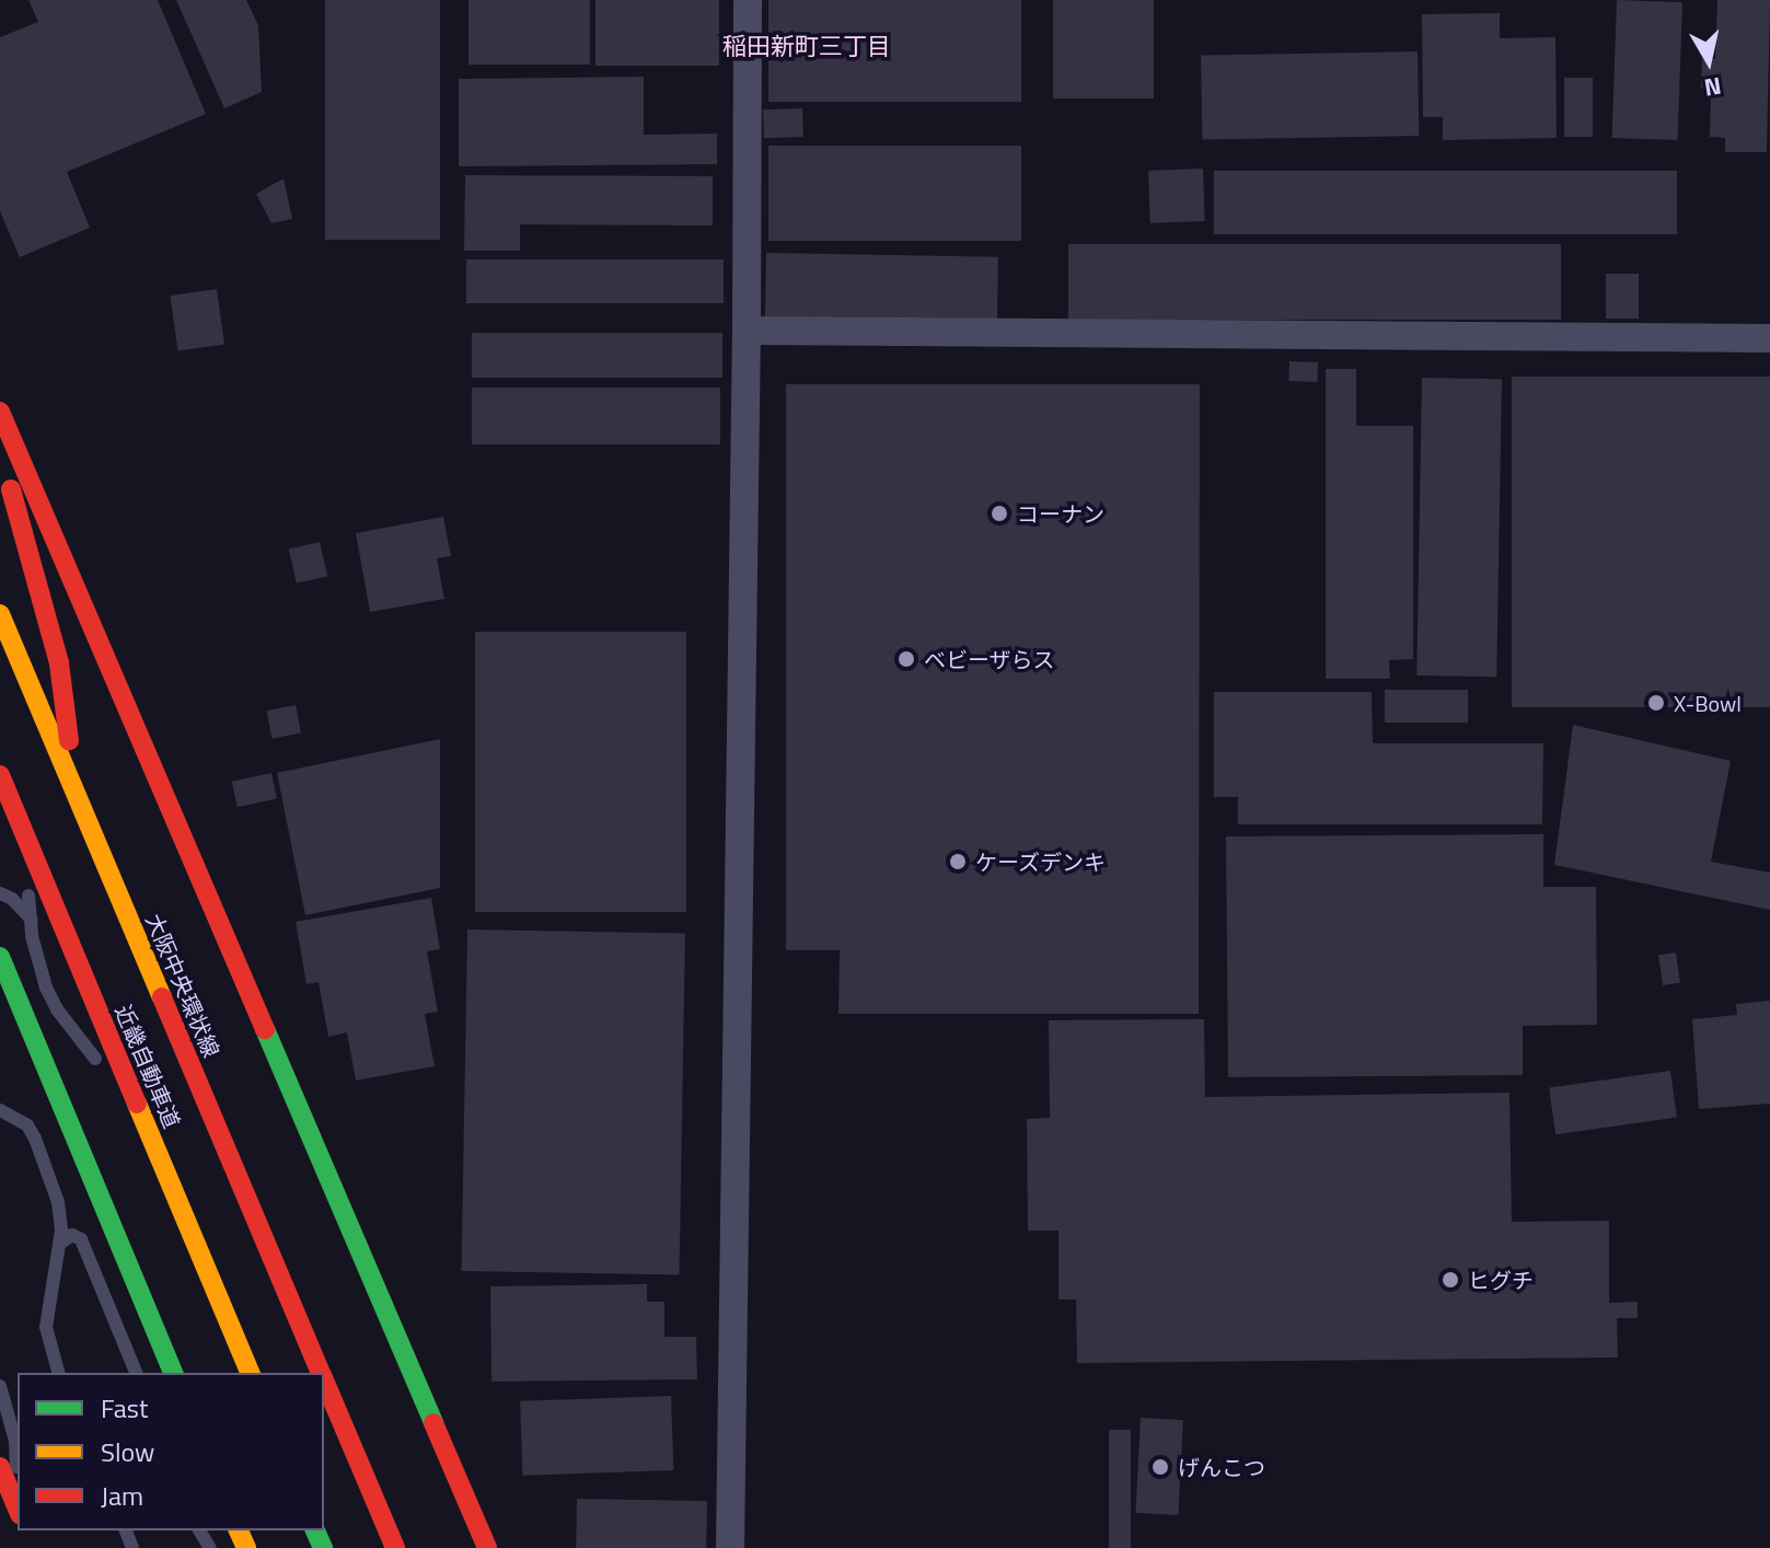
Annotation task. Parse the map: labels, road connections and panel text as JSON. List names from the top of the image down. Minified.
{"streets":{"main road":["大阪中央環状線","近畿自動車道"]},"districts":["稲田新町三丁目"],"places":["コーナン","ベビーザらス","X-Bowl","ケーズデンキ","ヒグチ","げんこつ"],"legend":["Fast","Slow","Jam"],"north":"bottom"}
